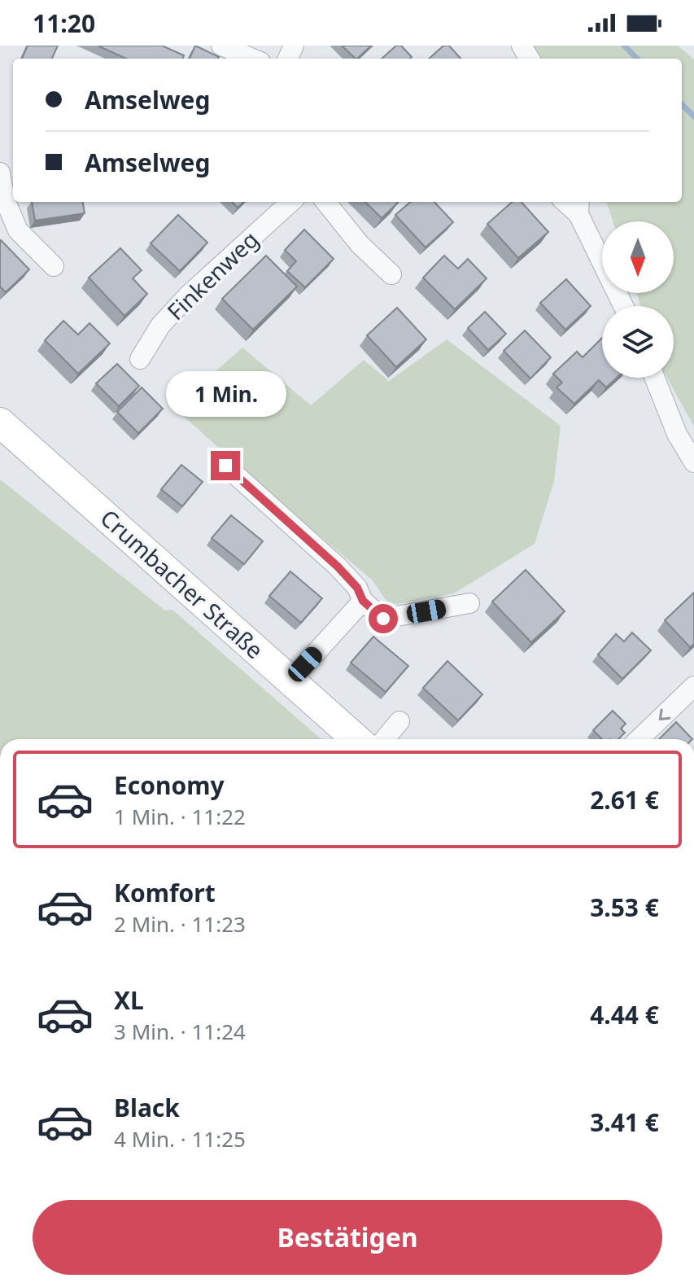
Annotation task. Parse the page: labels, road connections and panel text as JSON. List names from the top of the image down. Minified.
{"streets":{"main road":["Crumbacher Straße"],"street":["Finkenweg"]},"north":"bottom","page":{"status":"11:20","banner":["Amselweg","Amselweg"],"bubble":"1 Min.","list":[{"name":"Economy","note":"1 Min. · 11:22","value":"2.61 €"},{"name":"Komfort","note":"2 Min. · 11:23","value":"3.53 €"},{"name":"XL","note":"3 Min. · 11:24","value":"4.44 €"},{"name":"Black","note":"4 Min. · 11:25","value":"3.41 €"}],"buttons":"Bestätigen"}}
